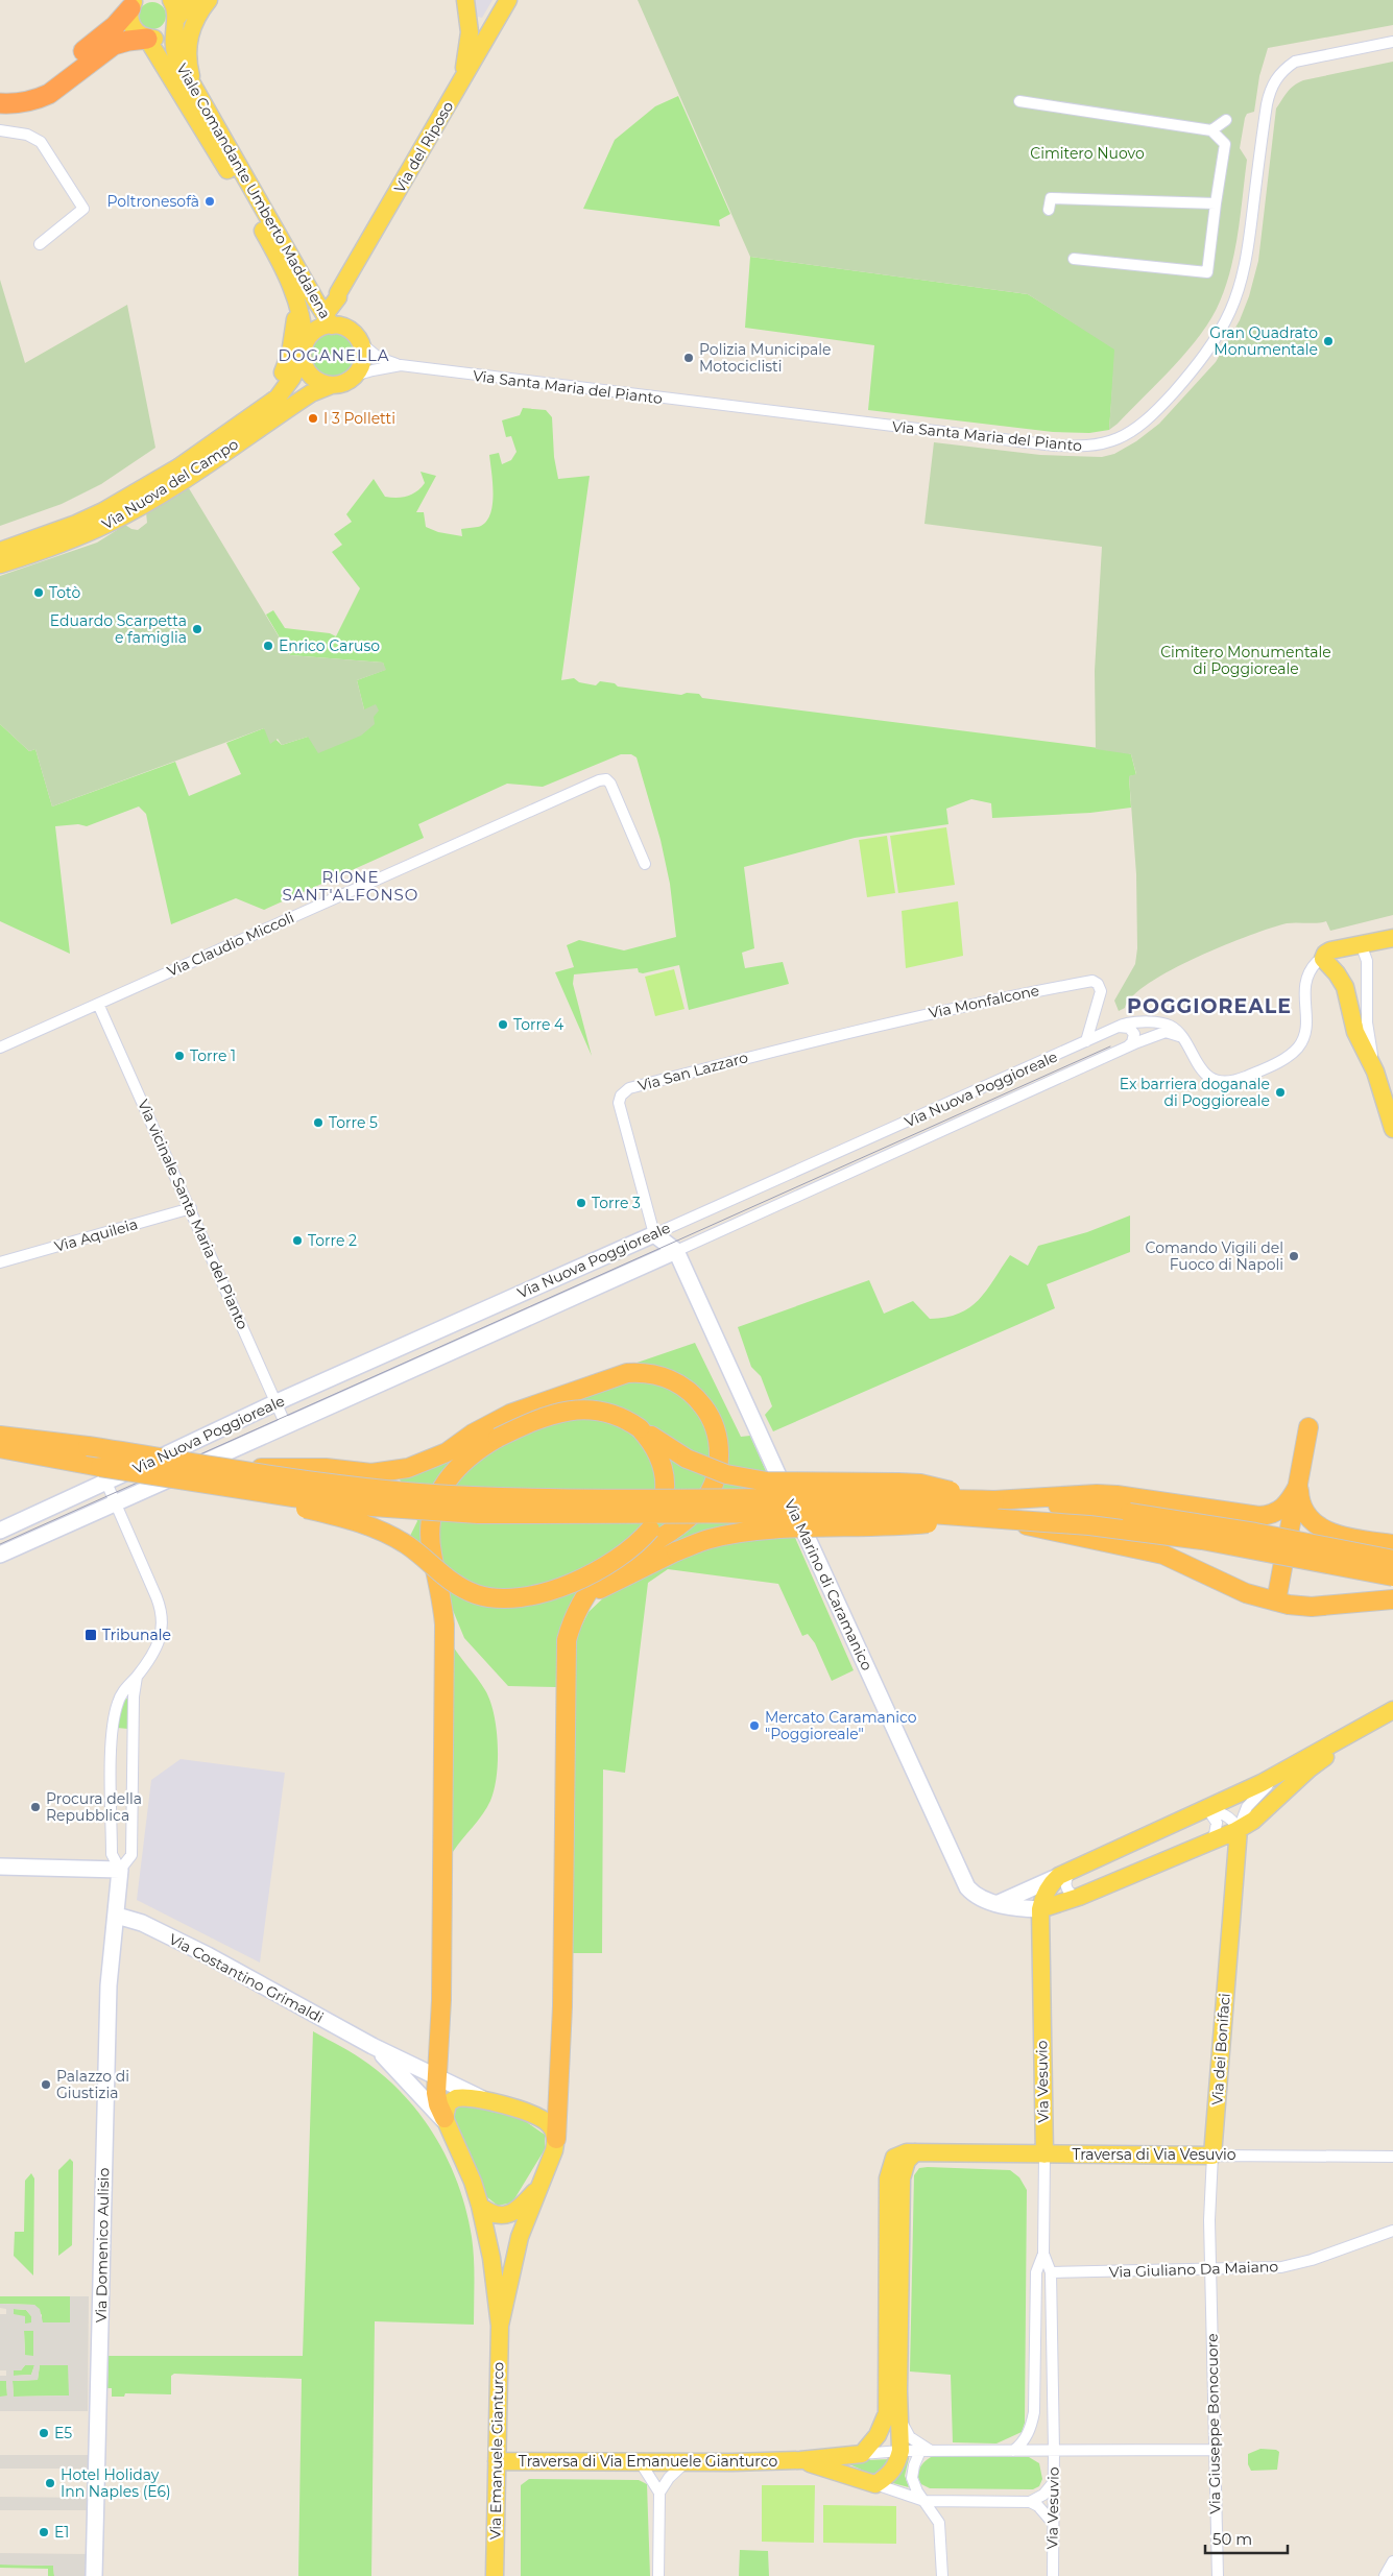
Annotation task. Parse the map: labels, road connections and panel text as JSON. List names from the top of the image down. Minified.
{"streets":{"main road":["Via del Riposo","Viale Comandante Umberto Maddalena","Via Nuova del Campo","Via Nuova Poggioreale","Via Marino di Caramanico","Via Costantino Grimaldi","Via dei Bonifaci","Via Vesuvio","Traversa di Via Vesuvio","Via Domenico Aulisio","Via Emanuele Gianturco","Traversa di Via Emanuele Gianturco"],"street":["Via Santa Maria del Pianto","Via Claudio Miccoli","Via Monfalcone","Via San Lazzaro","Via vicinale Santa Maria del Pianto","Via Aquileia","Via Giuliano Da Maiano","Via Giuseppe Bonocuore"]},"crossings":[["Via del Riposo","Viale Comandante Umberto Maddalena"],["Via del Riposo","Via Santa Maria del Pianto"],["Via del Riposo","Via Nuova del Campo"],["Viale Comandante Umberto Maddalena","Via Santa Maria del Pianto"],["Viale Comandante Umberto Maddalena","Via Nuova del Campo"],["Via Santa Maria del Pianto","Via Nuova del Campo"],["Via Claudio Miccoli","Via vicinale Santa Maria del Pianto"],["Via Monfalcone","Via San Lazzaro"],["Via Monfalcone","Via Nuova Poggioreale"],["Via San Lazzaro","Via Nuova Poggioreale"],["Via Nuova Poggioreale","Via vicinale Santa Maria del Pianto"],["Via Nuova Poggioreale","Via Marino di Caramanico"],["Via vicinale Santa Maria del Pianto","Via Aquileia"],["Via Marino di Caramanico","Via Vesuvio"],["Via Costantino Grimaldi","Via Domenico Aulisio"],["Via Costantino Grimaldi","Via Emanuele Gianturco"],["Via dei Bonifaci","Traversa di Via Vesuvio"],["Via dei Bonifaci","Via Giuliano Da Maiano"],["Via dei Bonifaci","Via Giuseppe Bonocuore"],["Via Vesuvio","Traversa di Via Vesuvio"],["Via Vesuvio","Via Giuliano Da Maiano"],["Via Vesuvio","Traversa di Via Emanuele Gianturco"],["Traversa di Via Vesuvio","Traversa di Via Emanuele Gianturco"],["Via Giuliano Da Maiano","Via Giuseppe Bonocuore"],["Via Giuseppe Bonocuore","Traversa di Via Emanuele Gianturco"],["Via Emanuele Gianturco","Traversa di Via Emanuele Gianturco"]],"districts":["DOGANELLA","RIONE SANT'ALFONSO","POGGIOREALE"],"parks":["Cimitero Nuovo","Cimitero Monumentale di Poggioreale"],"places":{"other":["Poltronesofà","Gran Quadrato Monumentale","Polizia Municipale Motociclisti","I 3 Polletti","Totò","Eduardo Scarpetta e famiglia","Enrico Caruso","Torre 4","Torre 1","Ex barriera doganale di Poggioreale","Torre 5","Torre 3","Torre 2","Comando Vigili del Fuoco di Napoli","Mercato Caramanico \"Poggioreale\"","Procura della Repubblica","Palazzo di Giustizia","E5","Hotel Holiday Inn Naples (E6)","E1"],"transit":["Tribunale"]},"scale_bar":"50 m"}
